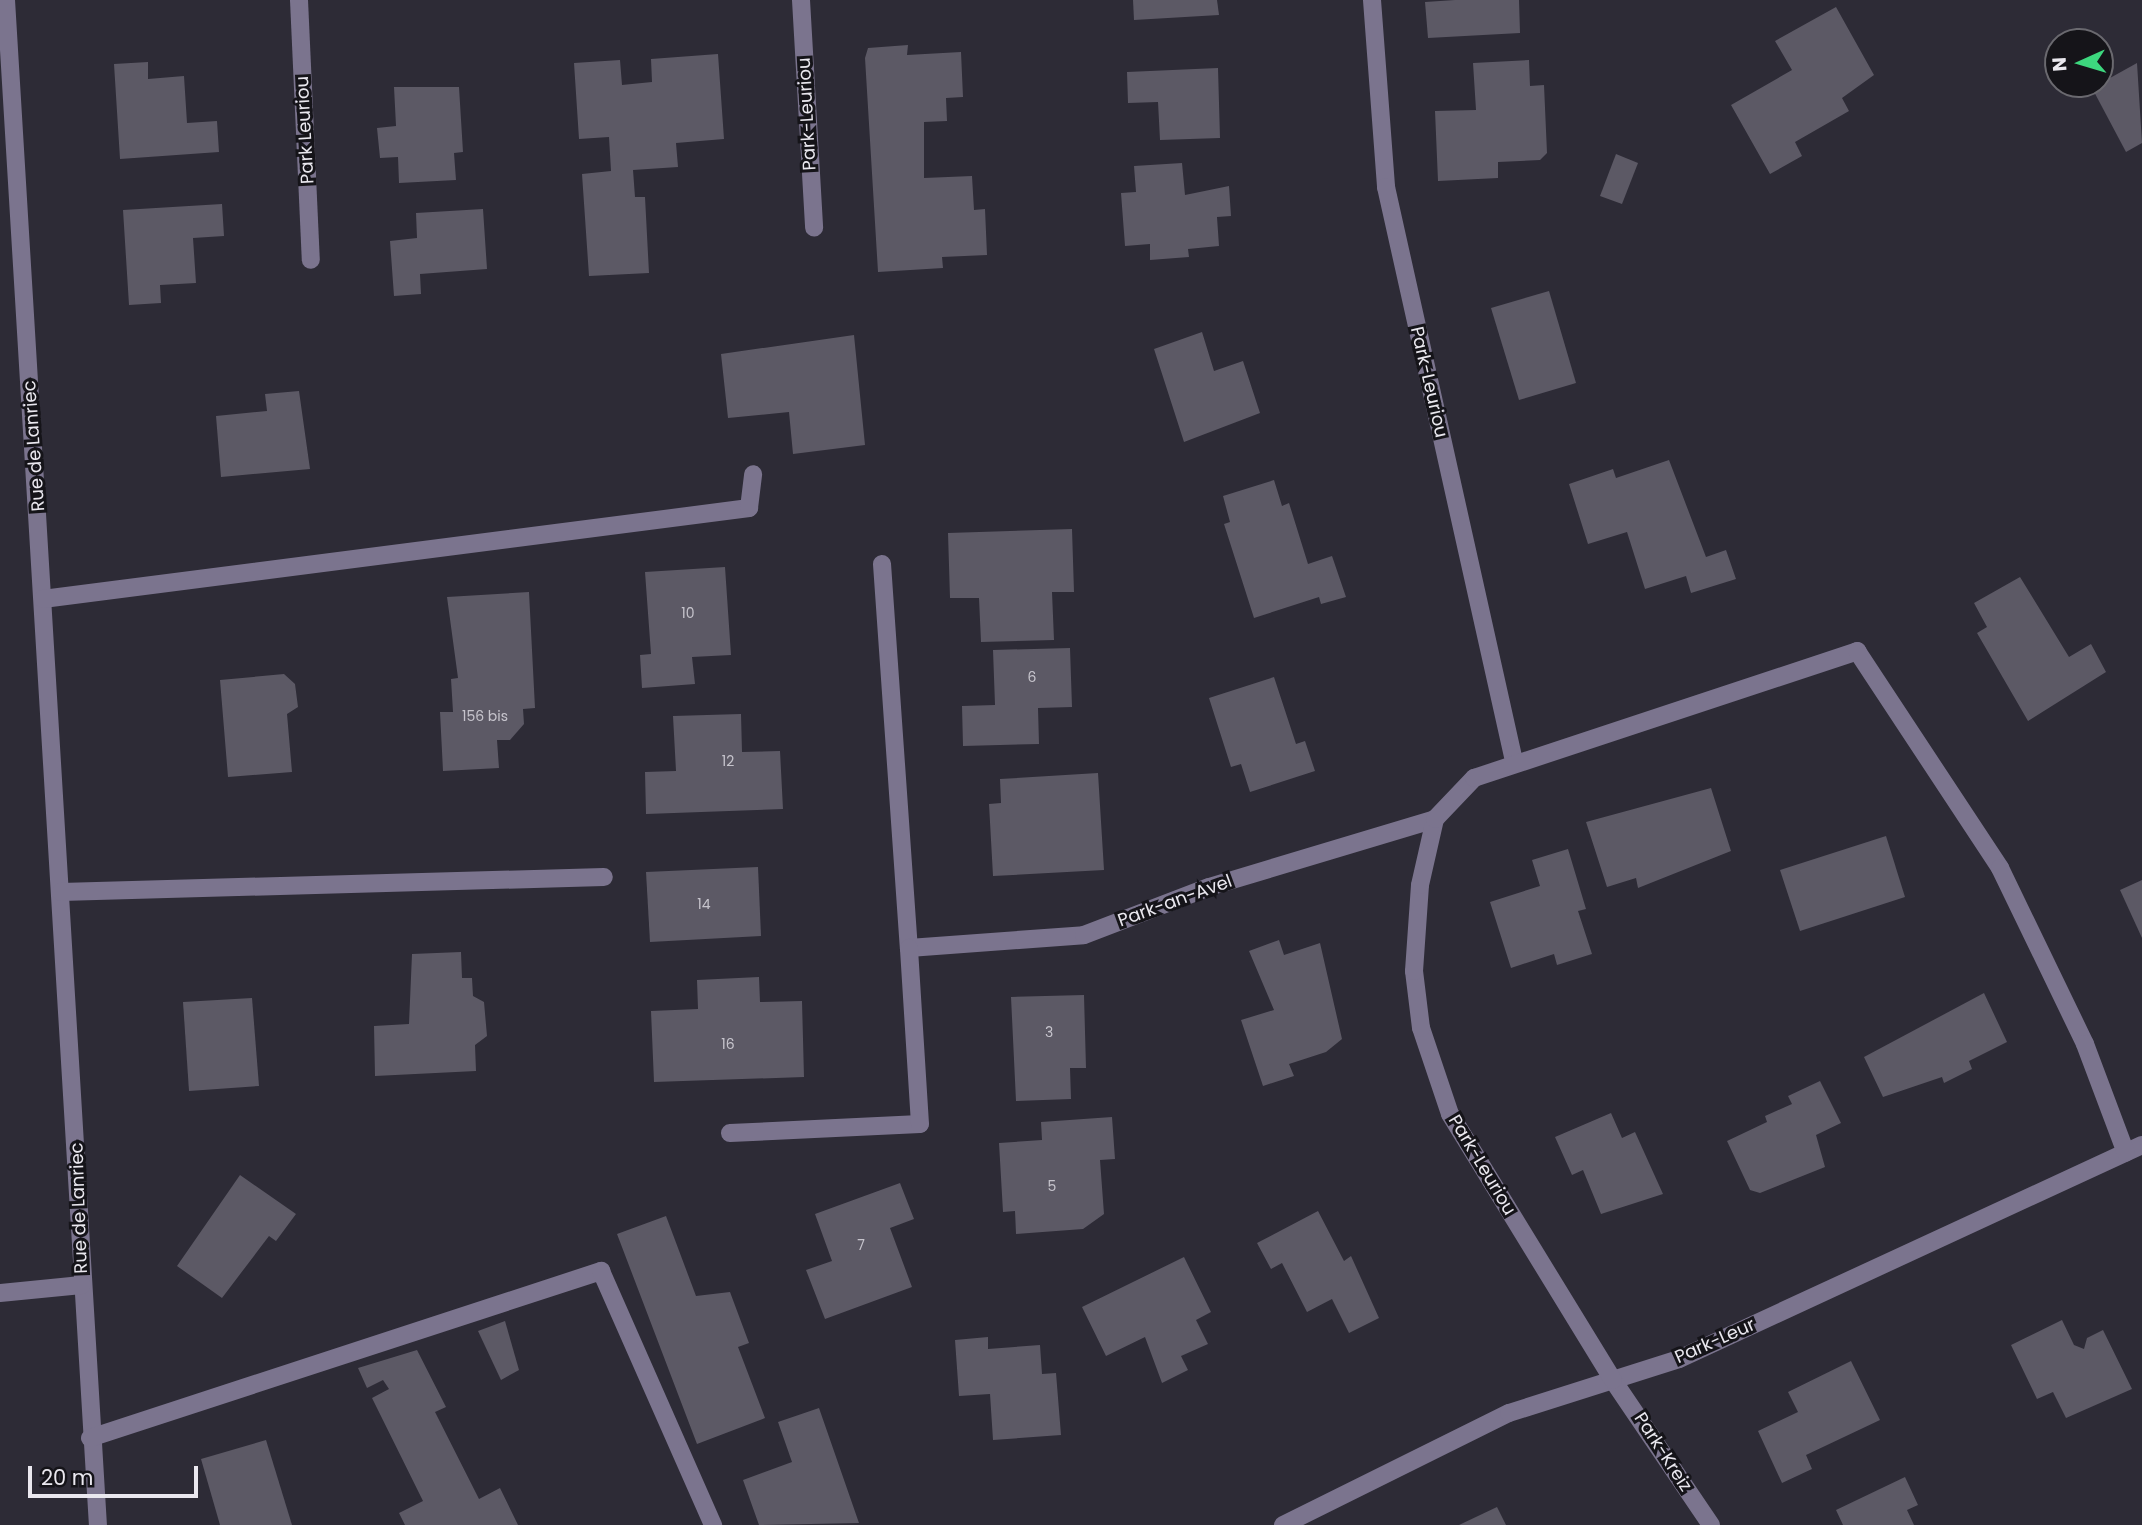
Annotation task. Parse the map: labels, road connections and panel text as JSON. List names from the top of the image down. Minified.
{"streets":{"street":["Park-Leuriou","Park Leuriou","Rue de Lanriec","Park-an-Avel","Park-Leur","Park-Kreiz"]},"crossings":[["Park-Leuriou","Park-an-Avel"],["Park-Leuriou","Park-Leur"],["Park-Leuriou","Park-Kreiz"],["Park-Leur","Park-Kreiz"]],"house_numbers":["10","6","156 bis","12","14","3","16","5","7"],"scale_bar":"20 m","north":"left"}
